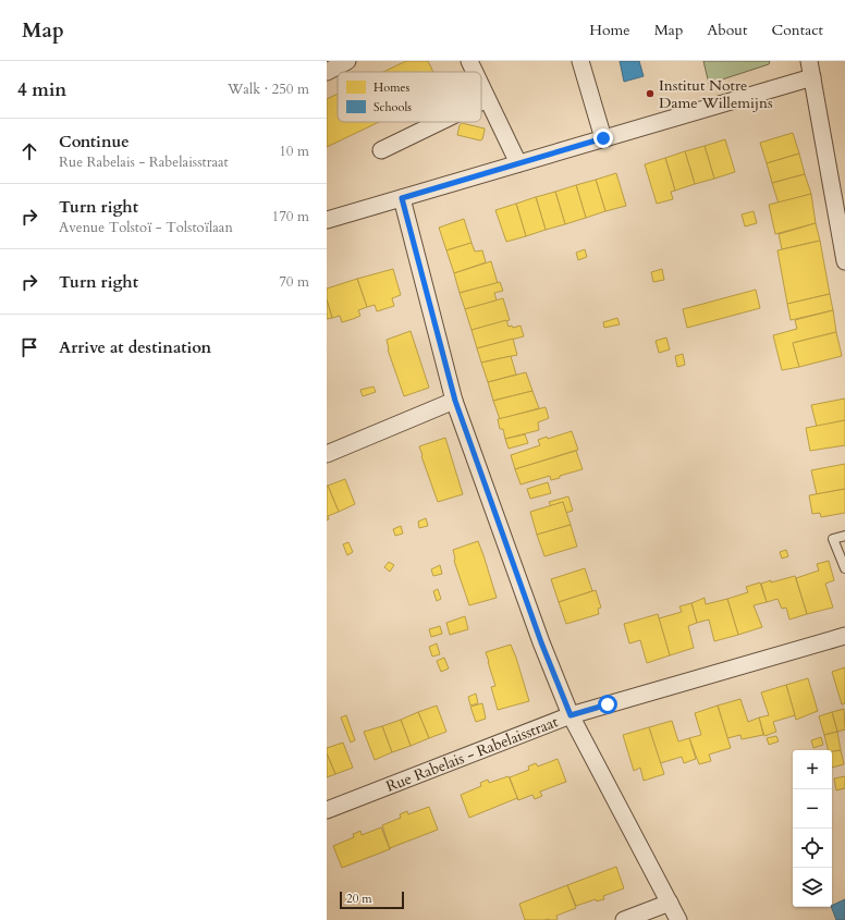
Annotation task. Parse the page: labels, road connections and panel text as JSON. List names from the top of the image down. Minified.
{"streets":{"street":["Rue Rabelais - Rabelaisstraat"]},"places":["Institut Notre Dame Willemijns"],"legend":["Homes","Schools"],"scale_bar":"20 m","page":{"header":"Map","nav":["Home","Map","About","Contact"],"heading":["4 min","Walk · 250 m"],"list":[["Continue","Rue Rabelais - Rabelaisstraat","10 m"],["Turn right","Avenue Tolstoï - Tolstoïlaan","170 m"],["Turn right","70 m"],"Arrive at destination"],"map_buttons":["+","−"],"scale":"20 m"}}
